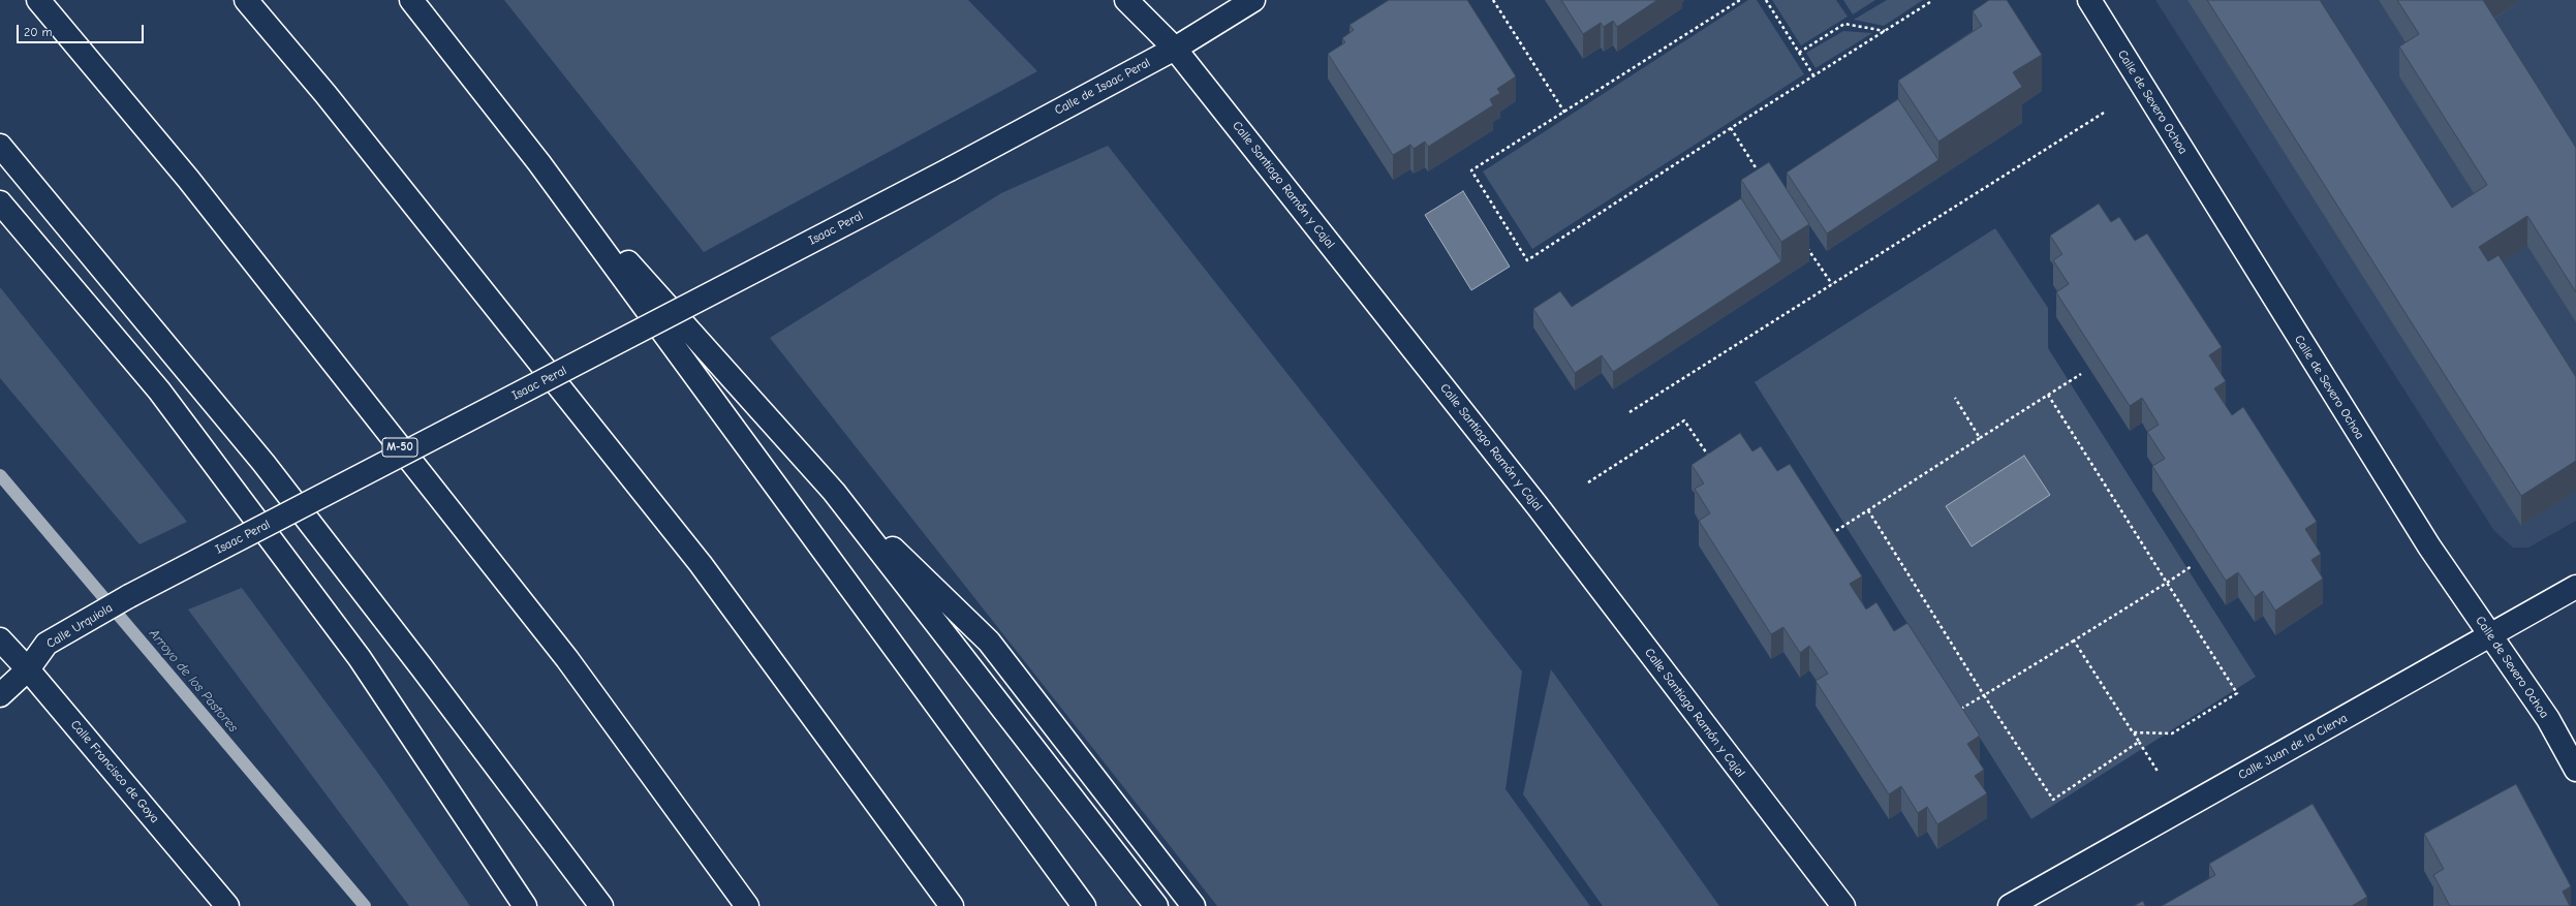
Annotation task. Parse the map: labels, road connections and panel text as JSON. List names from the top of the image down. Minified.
{"streets":{"main road":["Calle de Isaac Peral","Calle de Severo Ochoa","Calle Santiago Ramón y Cajal","Isaac Peral","M-50","Calle Urquiola","Calle Juan de la Cierva","Calle Francisco de Goya"]},"crossings":[["Calle de Isaac Peral","Calle Santiago Ramón y Cajal"],["Calle de Isaac Peral","Isaac Peral"],["Calle de Severo Ochoa","Calle Juan de la Cierva"],["Isaac Peral","Calle Urquiola"],["Calle Urquiola","Calle Francisco de Goya"]],"water":["Arroyo de los Pastores"],"scale_bar":"20 m"}
